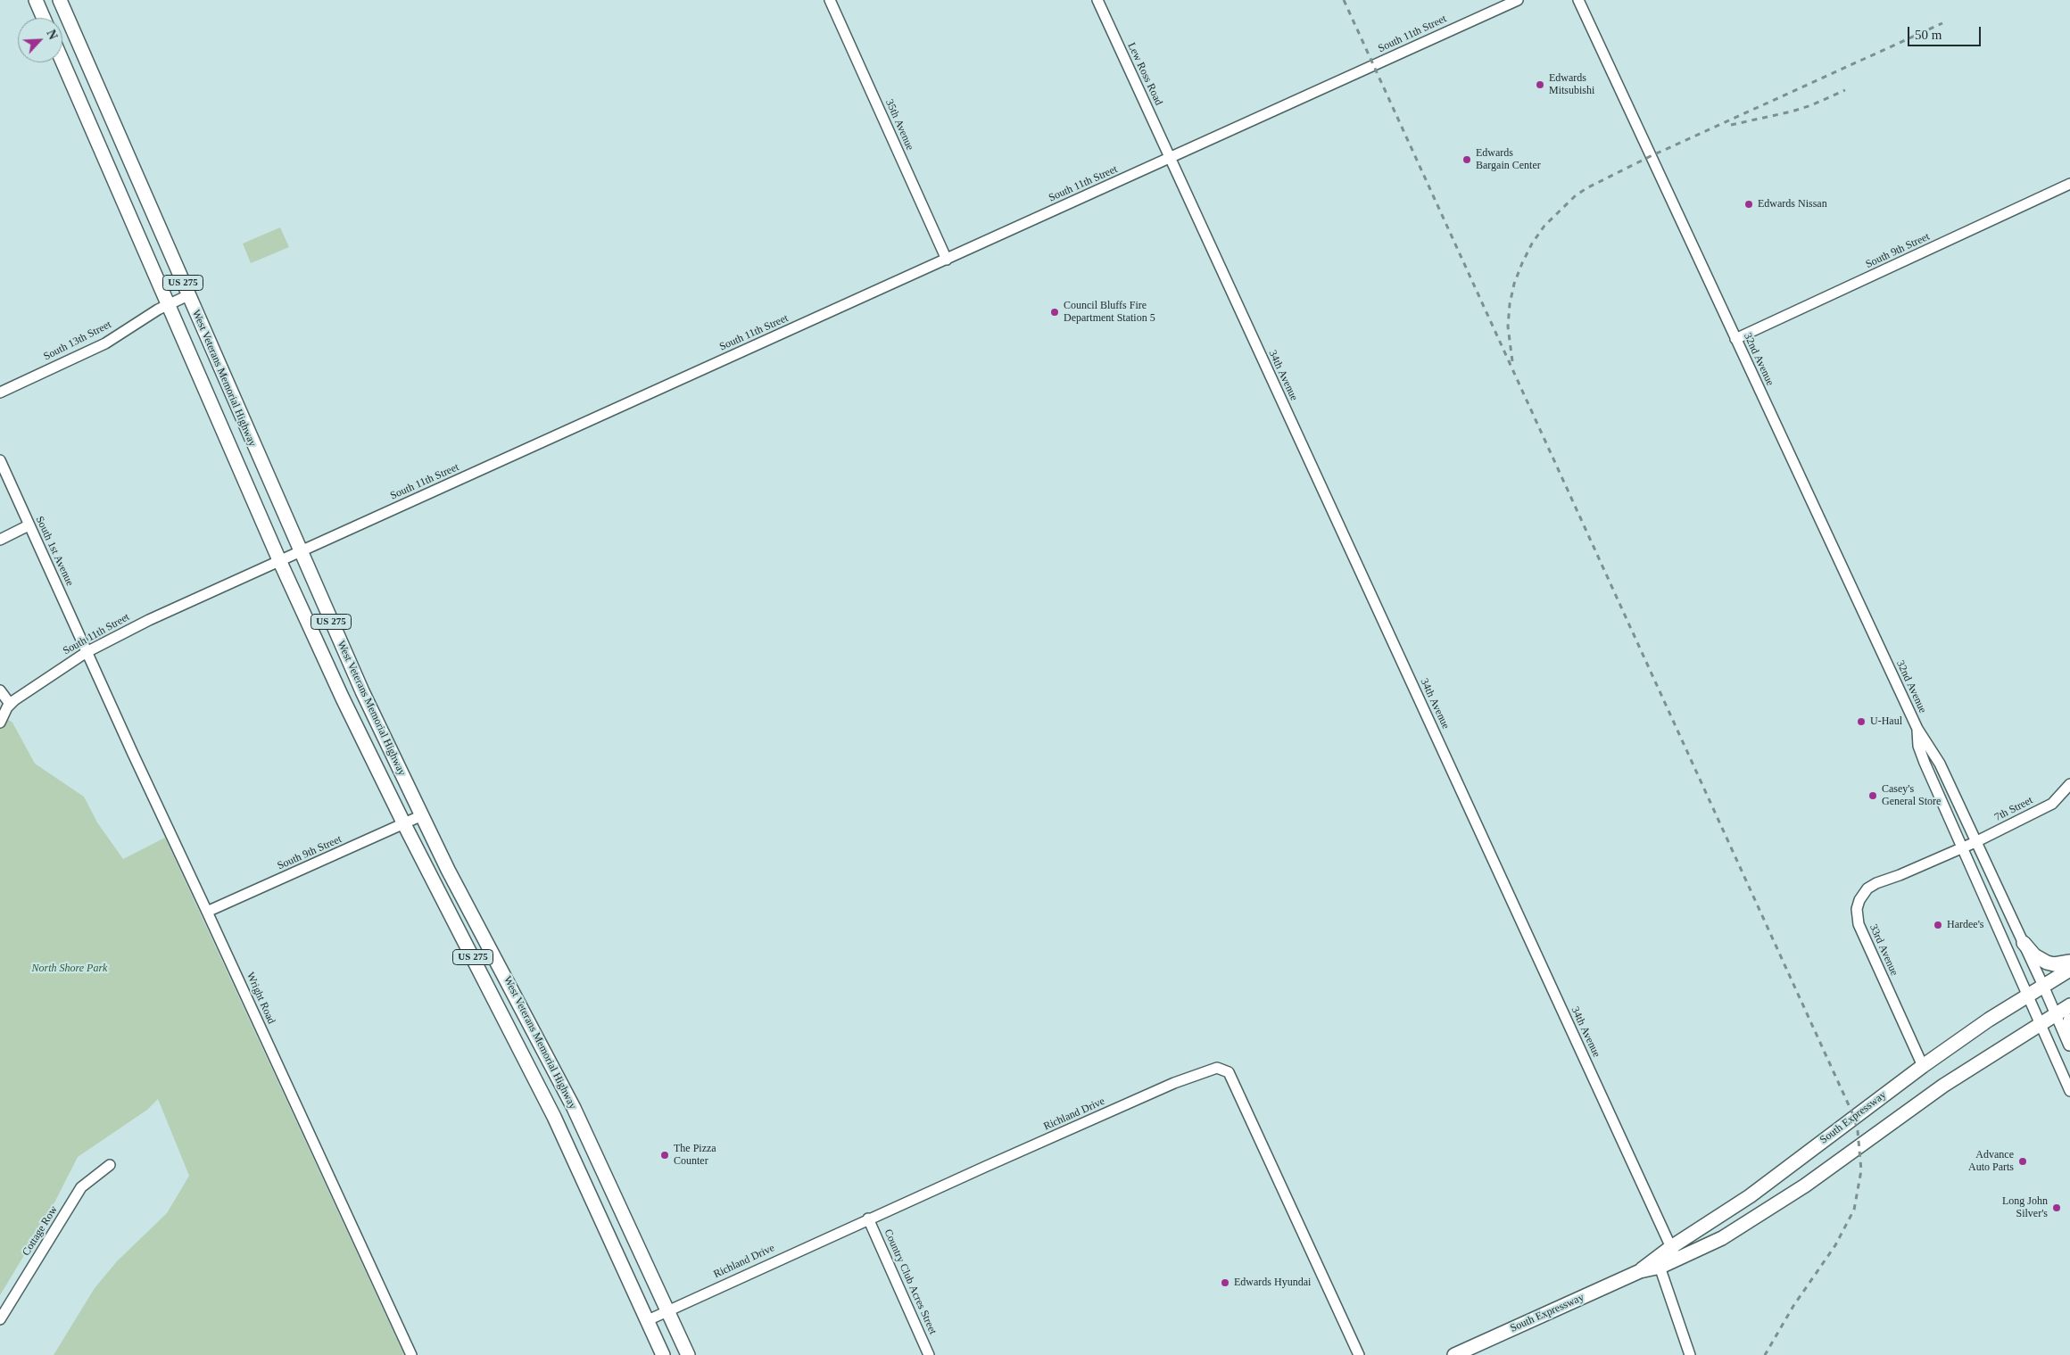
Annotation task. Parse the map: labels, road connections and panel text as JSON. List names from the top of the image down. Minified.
{"streets":{"main road":["US 275","West Veterans Memorial Highway","South Expressway"],"street":["South 11th Street","Lew Ross Road","35th Avenue","South 9th Street","South 13th Street","32nd Avenue","34th Avenue","South 1st Avenue","7th Street","33rd Avenue","Wright Road","Richland Drive","Cottage Row","Country Club Acres Street"]},"crossings":[["South 11th Street","Lew Ross Road"],["South 11th Street","35th Avenue"],["South 11th Street","34th Avenue"],["South 11th Street","West Veterans Memorial Highway"],["South 11th Street","South 1st Avenue"],["South 11th Street","Wright Road"],["Lew Ross Road","34th Avenue"],["South 9th Street","32nd Avenue"],["South 9th Street","West Veterans Memorial Highway"],["South 9th Street","Wright Road"],["South 13th Street","West Veterans Memorial Highway"],["32nd Avenue","7th Street"],["32nd Avenue","33rd Avenue"],["32nd Avenue","South Expressway"],["34th Avenue","South Expressway"],["West Veterans Memorial Highway","Richland Drive"],["South 1st Avenue","Wright Road"],["7th Street","33rd Avenue"],["33rd Avenue","South Expressway"],["Richland Drive","Country Club Acres Street"]],"parks":["North Shore Park"],"places":["Edwards Mitsubishi","Edwards Bargain Center","Edwards Nissan","Council Bluffs Fire Department Station 5","U-Haul","Casey's General Store","Hardee's","The Pizza Counter","Advance Auto Parts","Long John Silver's","Edwards Hyundai"],"scale_bar":"50 m","north":"top right"}
